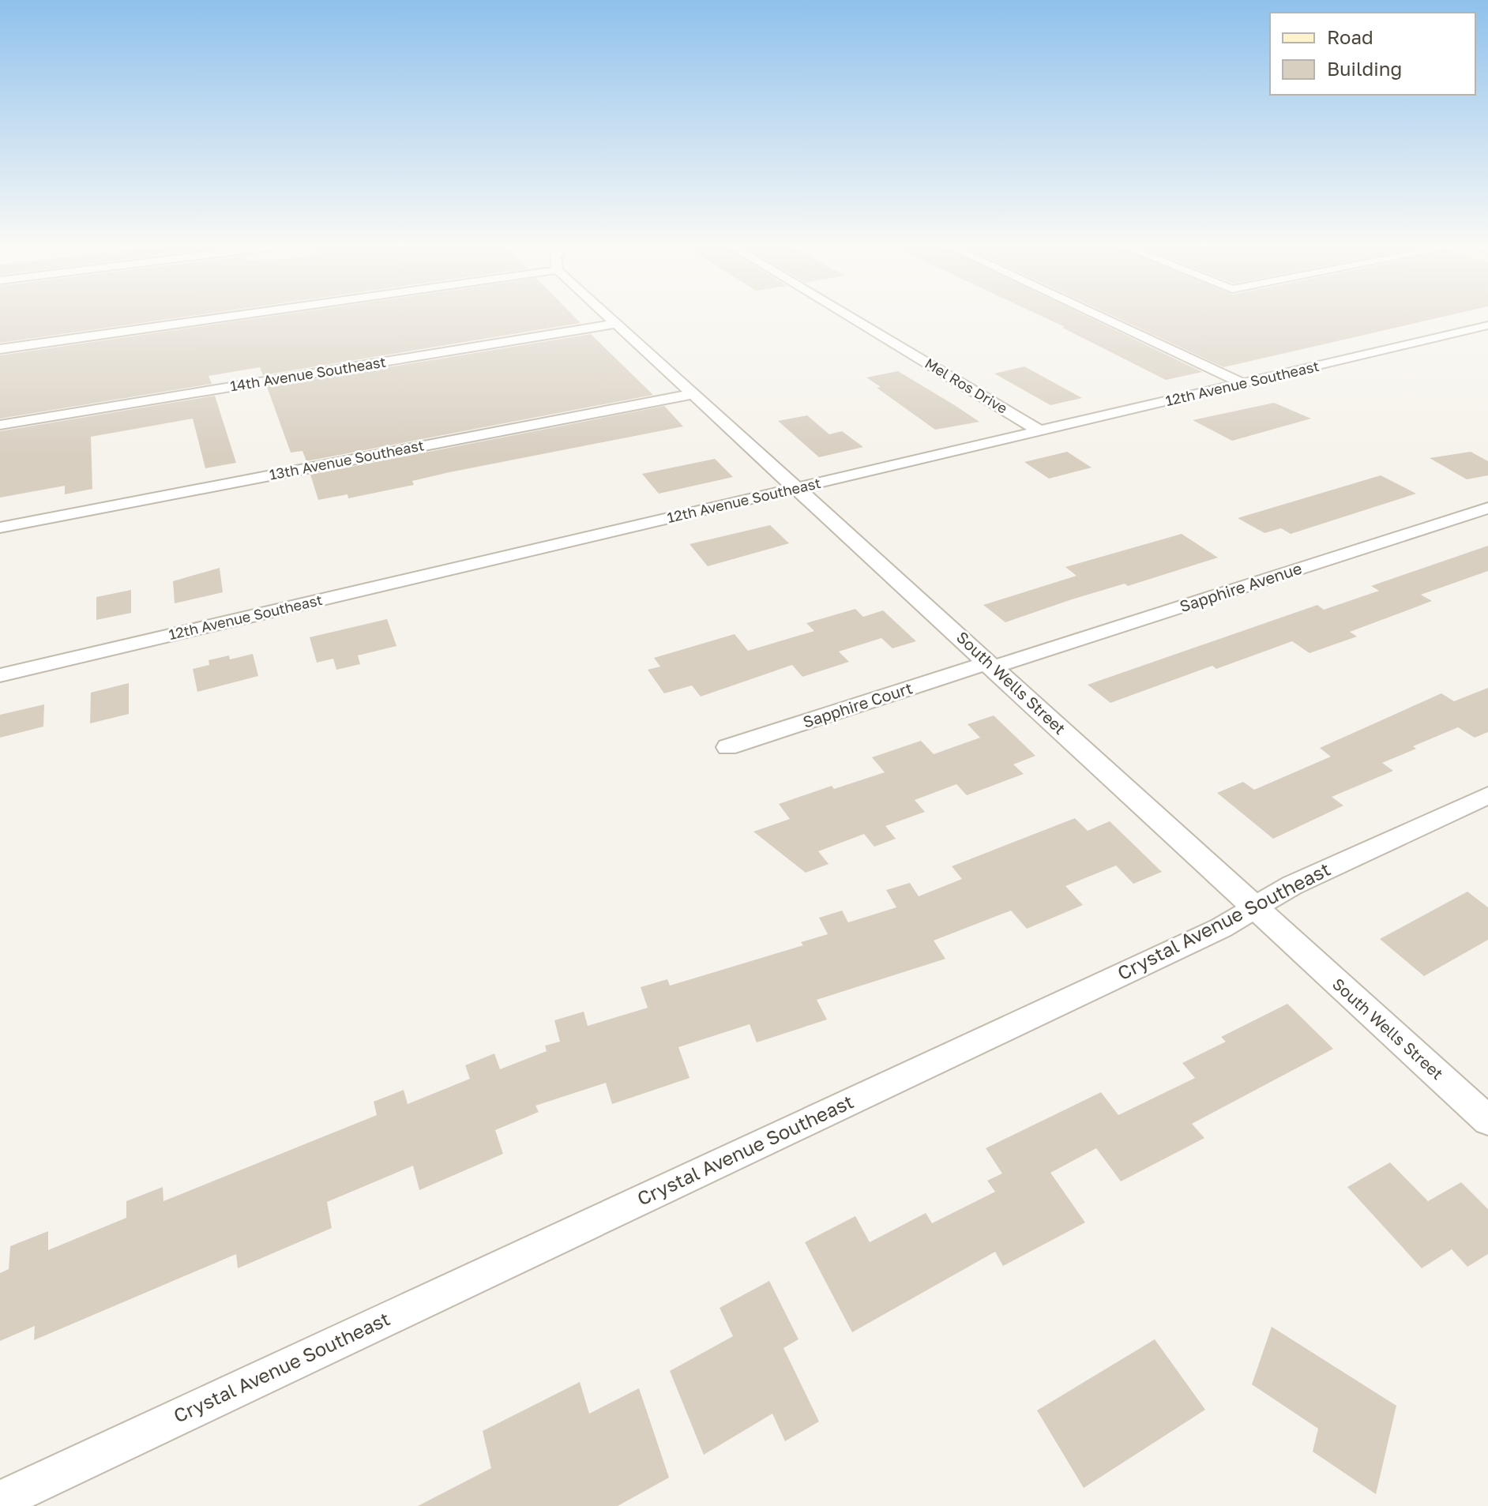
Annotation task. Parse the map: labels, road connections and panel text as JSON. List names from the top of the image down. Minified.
{"streets":{"street":["14th Avenue Southeast","12th Avenue Southeast","Mel Ros Drive","13th Avenue Southeast","Sapphire Avenue","South Wells Street","Sapphire Court","Crystal Avenue Southeast"]},"crossings":[["14th Avenue Southeast","South Wells Street"],["12th Avenue Southeast","Mel Ros Drive"],["12th Avenue Southeast","South Wells Street"],["13th Avenue Southeast","South Wells Street"],["Sapphire Avenue","South Wells Street"],["Sapphire Avenue","Sapphire Court"],["South Wells Street","Sapphire Court"],["South Wells Street","Crystal Avenue Southeast"]],"legend":["Road","Building"]}
